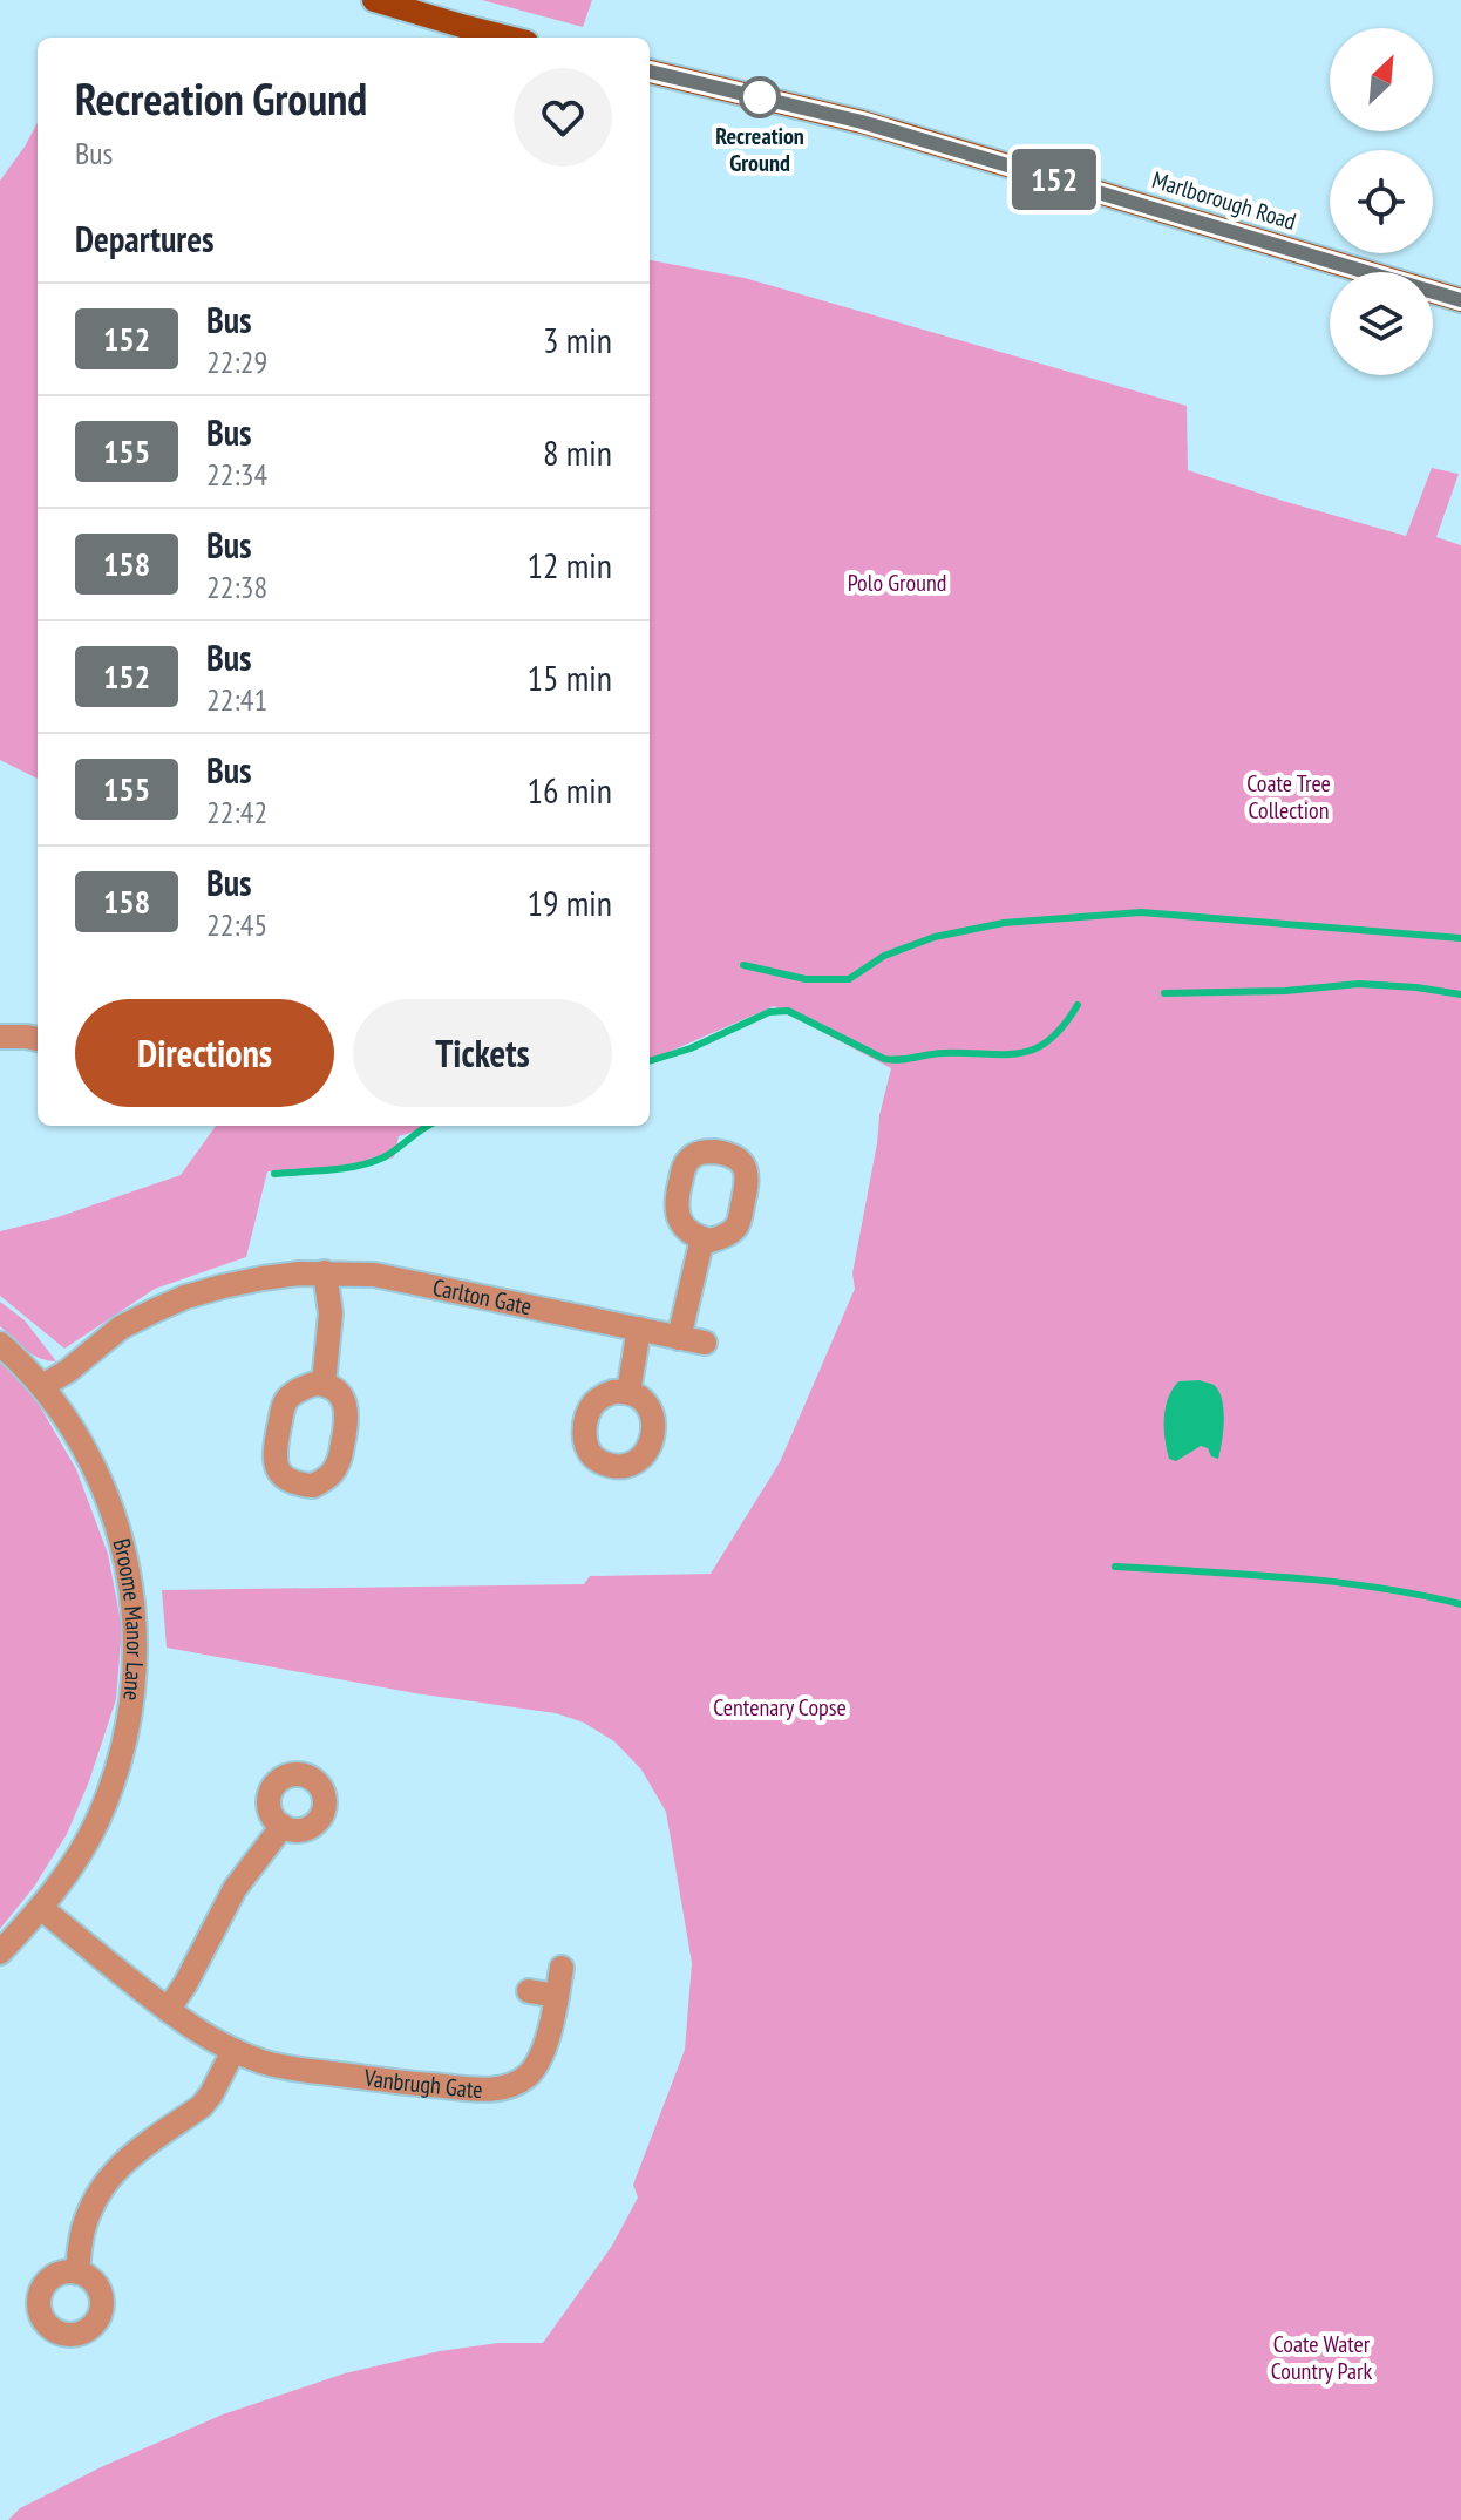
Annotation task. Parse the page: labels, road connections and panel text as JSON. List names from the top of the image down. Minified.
{"streets":{"main road":["Marlborough Road"],"street":["Carlton Gate","Broome Manor Lane","Vanbrugh Gate"]},"crossings":[["Carlton Gate","Broome Manor Lane"],["Broome Manor Lane","Vanbrugh Gate"]],"parks":["Polo Ground","Coate Tree Collection","Centenary Copse","Coate Water Country Park"],"places":["Recreation Ground"],"lines":["bus line 152"],"north":"top right","page":{"on_map":"152","heading":[["Recreation Ground","Bus"],"Departures"],"list":[{"mark":"152","name":"Bus","note":"22:29","value":"3 min"},{"mark":"155","name":"Bus","note":"22:34","value":"8 min"},{"mark":"158","name":"Bus","note":"22:38","value":"12 min"},{"mark":"152","name":"Bus","note":"22:41","value":"15 min"},{"mark":"155","name":"Bus","note":"22:42","value":"16 min"},{"mark":"158","name":"Bus","note":"22:45","value":"19 min"}],"buttons":["Directions","Tickets"]}}
